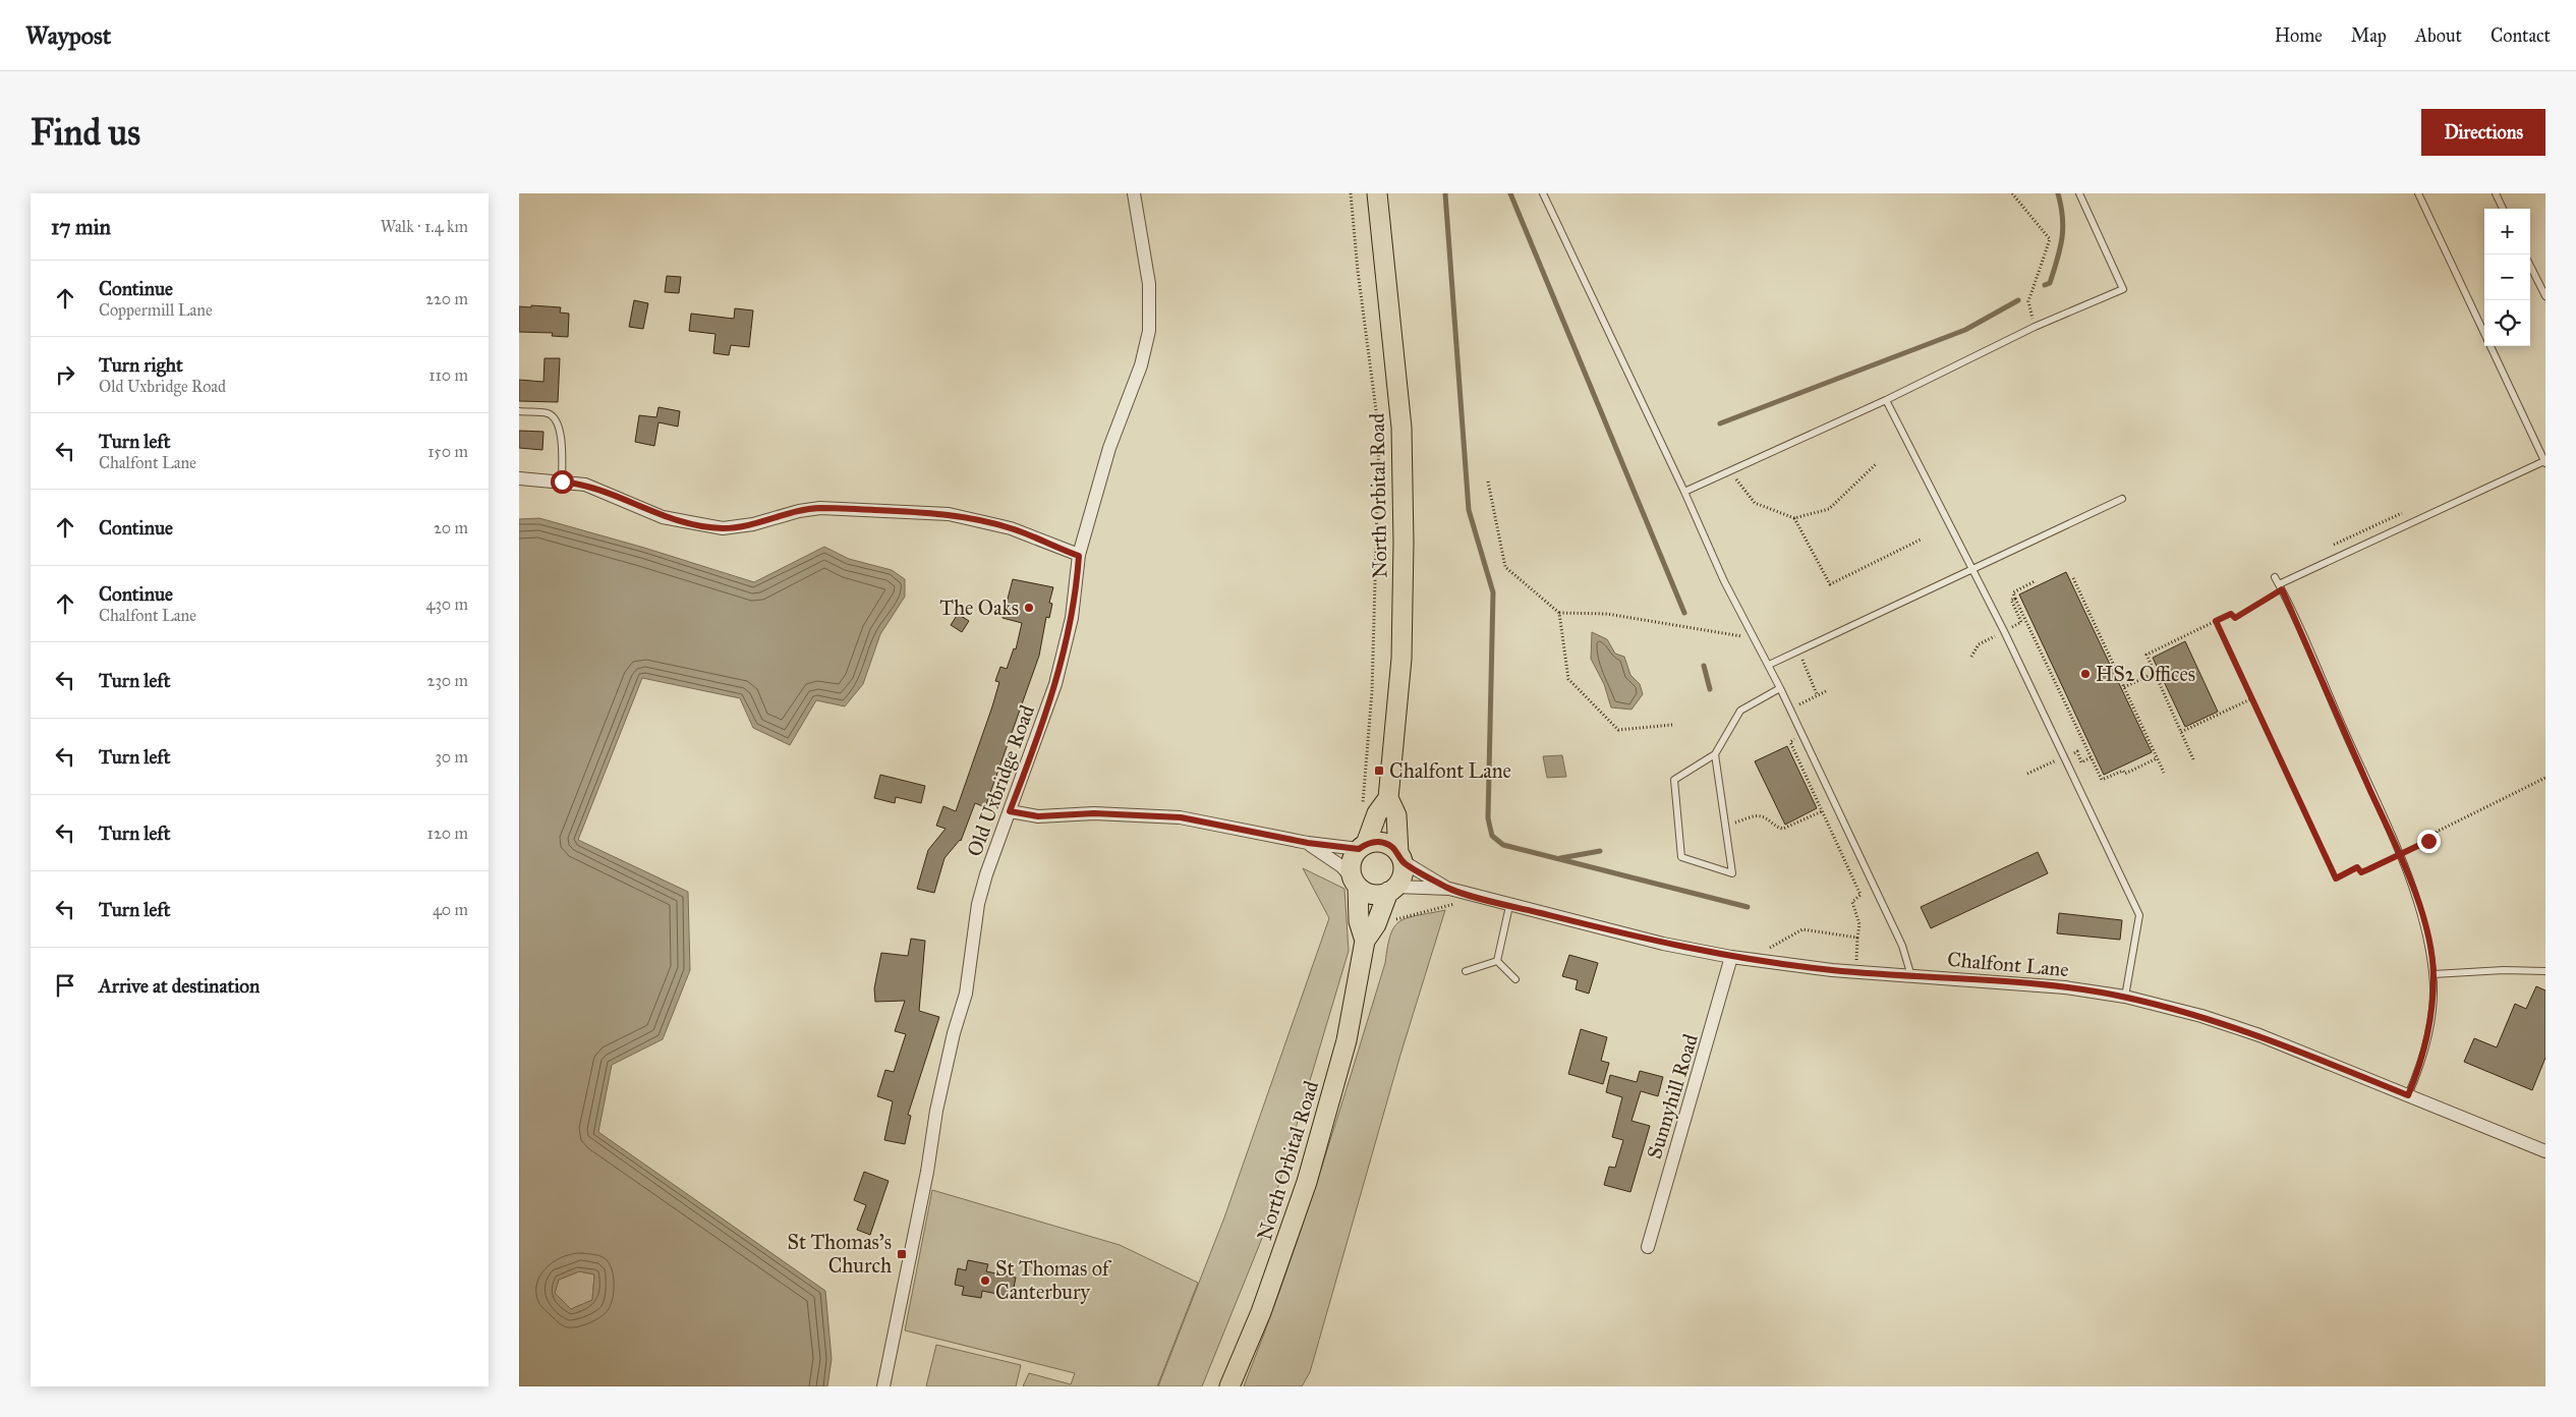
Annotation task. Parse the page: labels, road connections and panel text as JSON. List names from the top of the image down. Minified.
{"streets":{"main road":["North Orbital Road"],"street":["Old Uxbridge Road","Chalfont Lane","Sunnyhill Road"]},"crossings":[["North Orbital Road","Chalfont Lane"],["Chalfont Lane","Sunnyhill Road"]],"places":{"other":["The Oaks","HS2 Offices","St Thomas of Canterbury"],"transit":["Chalfont Lane","St Thomas's Church"]},"page":{"header":"Waypost","nav":["Home","Map","About","Contact"],"buttons":"Directions","title":"Find us","heading":["17 min","Walk · 1.4 km"],"map_buttons":["+","−"],"list":[["Continue","Coppermill Lane","220 m"],["Turn right","Old Uxbridge Road","110 m"],["Turn left","Chalfont Lane","150 m"],["Continue","20 m"],["Continue","Chalfont Lane","430 m"],["Turn left","230 m"],["Turn left","30 m"],["Turn left","120 m"],["Turn left","40 m"],"Arrive at destination"]}}
